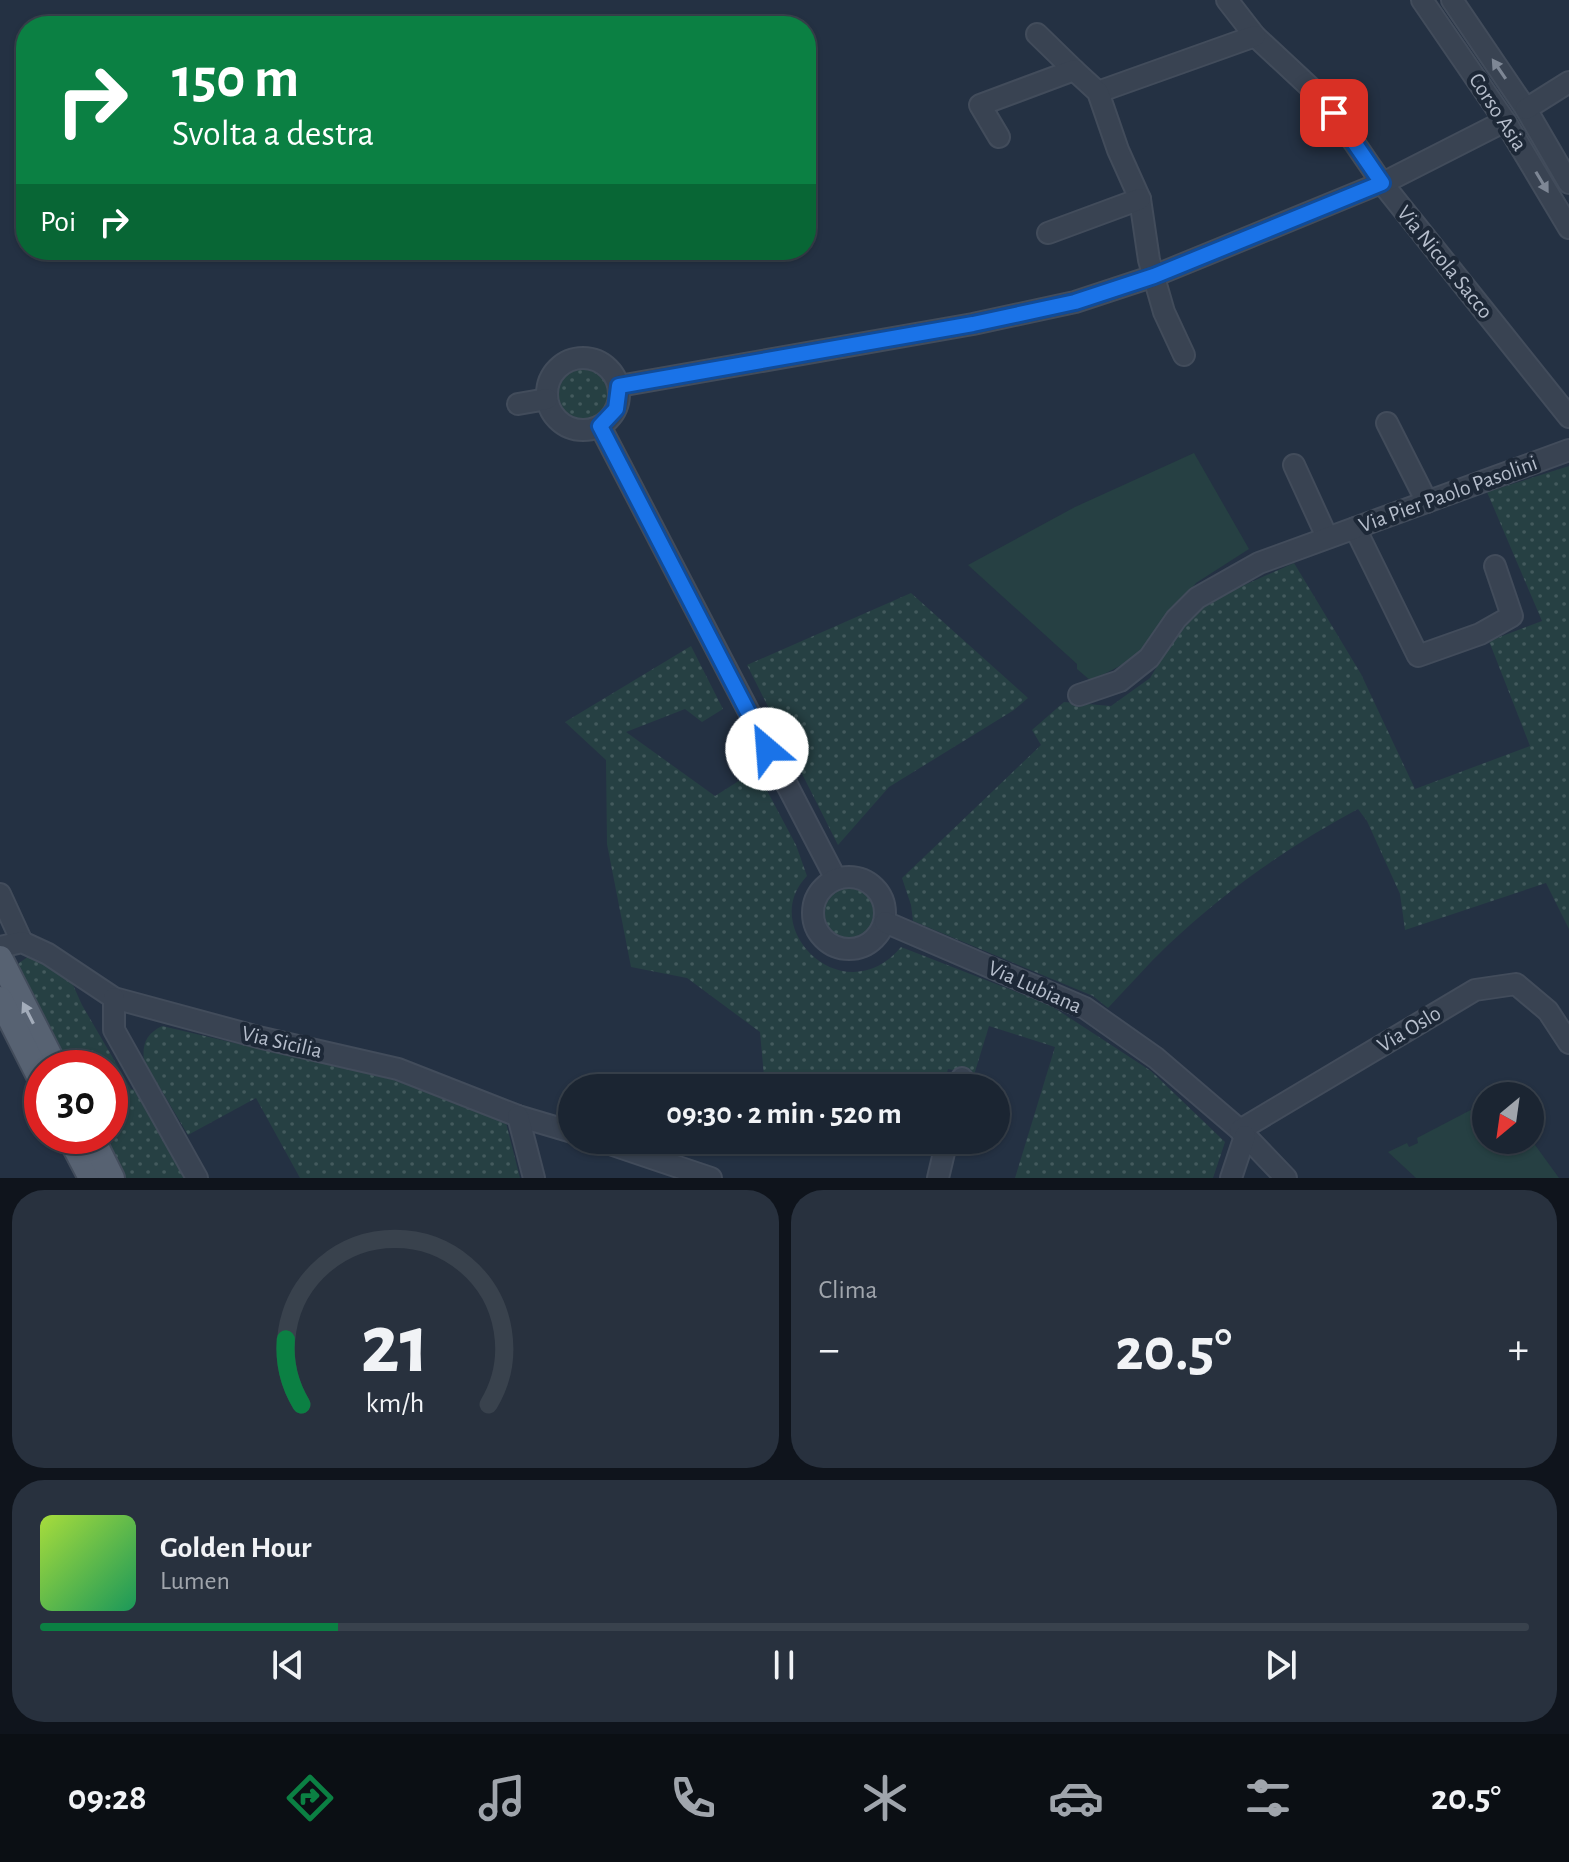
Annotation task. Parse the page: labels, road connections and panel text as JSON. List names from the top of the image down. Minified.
{"streets":{"street":["Corso Asia","Via Nicola Sacco","Via Pier Paolo Pasolini","Via Lubiana","Via Oslo","Via Sicilia"]},"crossings":[["Via Lubiana","Via Oslo"]],"north":"bottom left","page":{"turn":["150 m","Svolta a destra"],"then":"Poi","limit":"30","trip":"09:30 · 2 min · 520 m","tile":"Clima","heat":["−","20.5°","+"],"song":["Golden Hour","Lumen"],"tabs":["09:28","20.5°"],"gauge":["21","km/h"]}}
